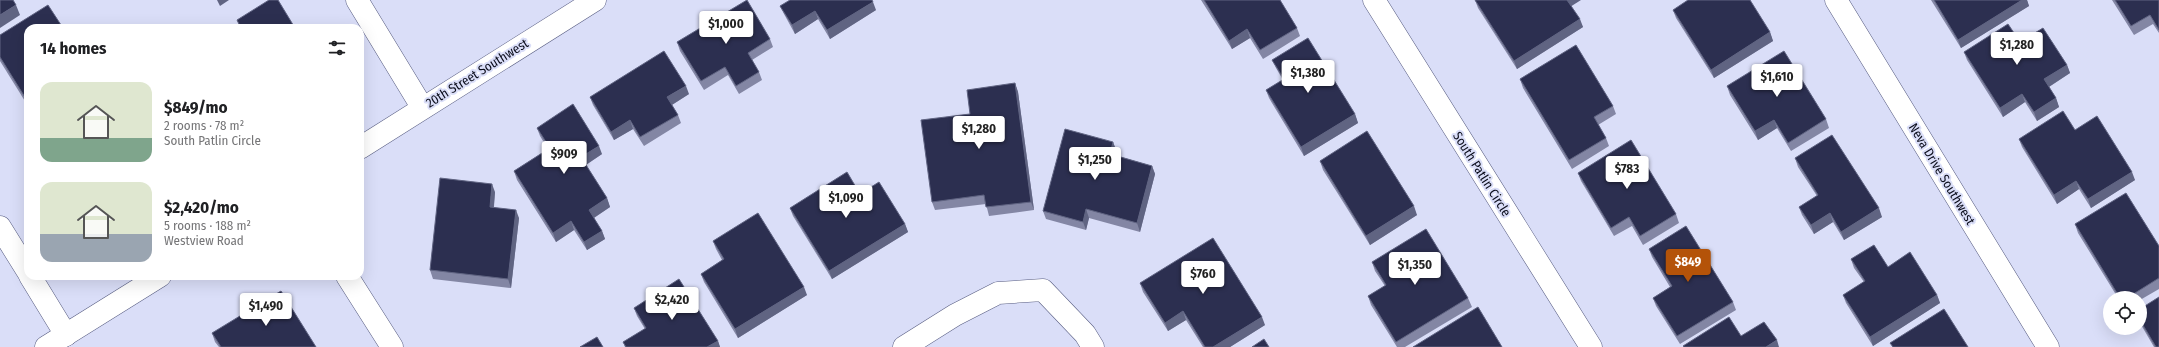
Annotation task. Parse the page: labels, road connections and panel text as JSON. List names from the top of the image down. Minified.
{"streets":{"street":["20th Street Southwest","South Patlin Circle","Neva Drive Southwest"]},"page":{"price":["$1,000","$1,280","$1,380","$1,610","$1,280","$909","$1,250","$783","$1,090","$849","$1,350","$760","$2,420","$1,490"],"heading":"14 homes","list":[{"name":"$849/mo","note":"2 rooms · 78 m² · South Patlin Circle"},{"name":"$2,420/mo","note":"5 rooms · 188 m² · Westview Road"}]}}
